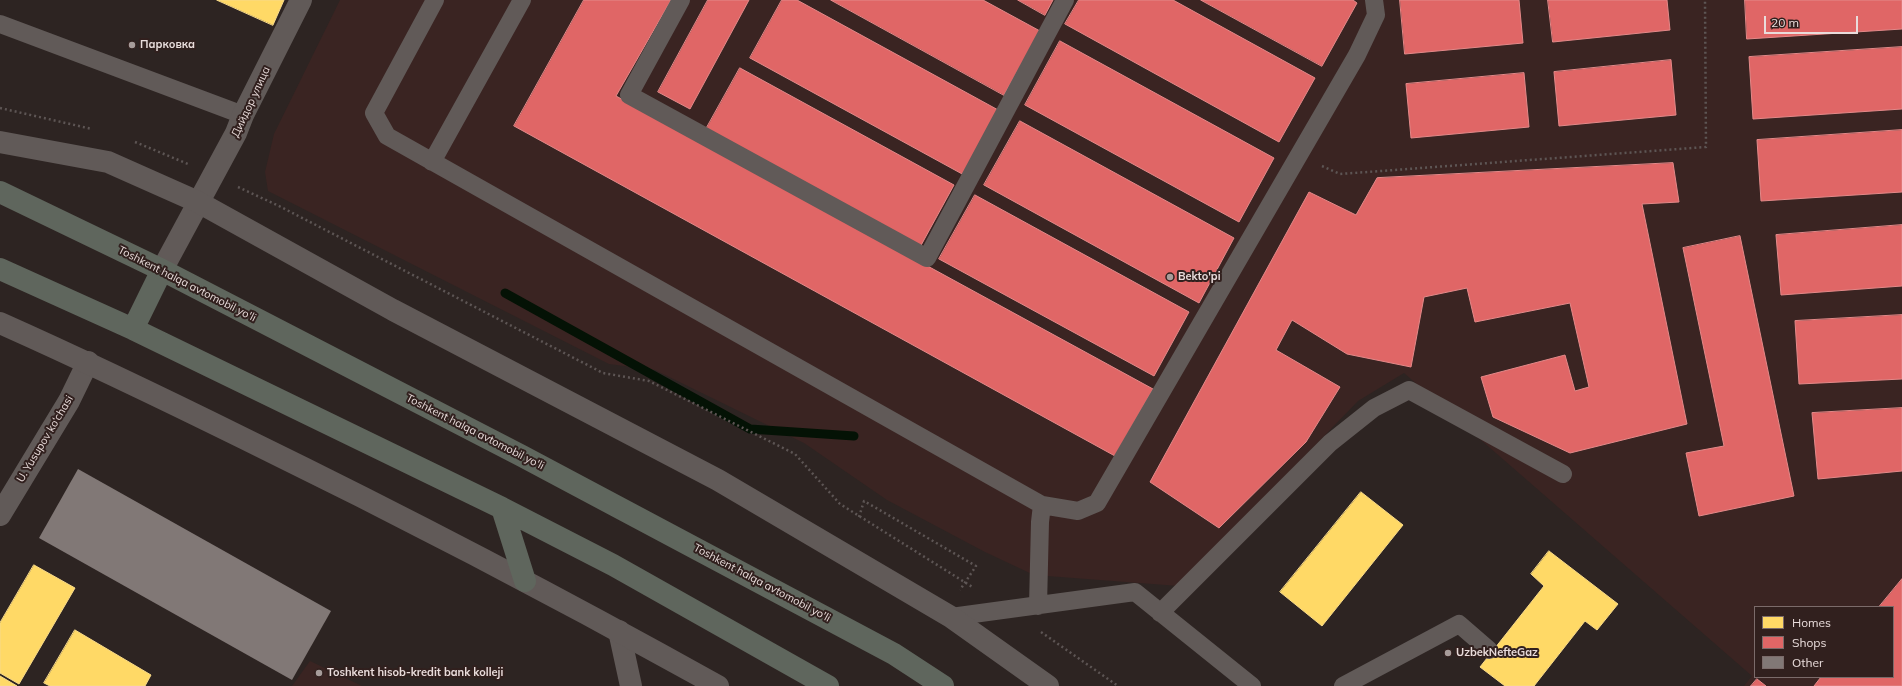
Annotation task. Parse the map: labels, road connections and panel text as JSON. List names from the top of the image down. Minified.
{"streets":{"highway":["Toshkent halqa avtomobil yo'li"],"street":["Дийдор улица","U. Yusupov ko‘chasi"]},"crossings":[["Дийдор улица","Toshkent halqa avtomobil yo'li"]],"places":["Парковка","Bekto'pi","UzbekNefteGaz","Toshkent hisob-kredit bank kolleji"],"legend":["Homes","Shops","Other"],"scale_bar":"20 m"}
